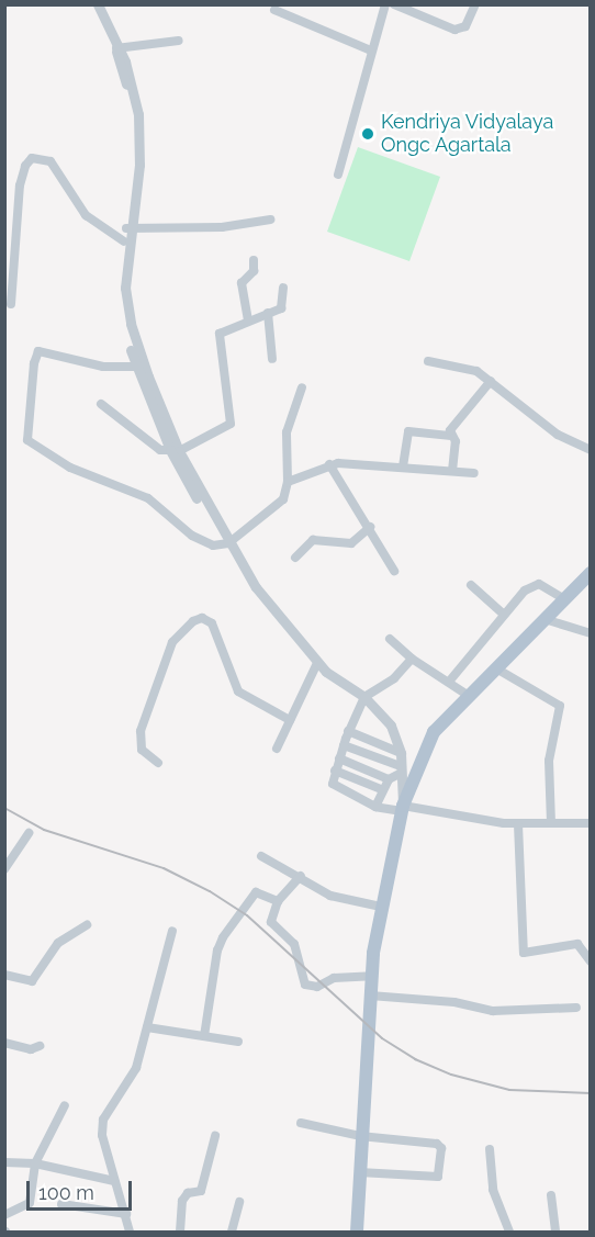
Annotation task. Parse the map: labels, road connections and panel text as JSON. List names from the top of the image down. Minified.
{"places":["Kendriya Vidyalaya Ongc Agartala"],"scale_bar":"100 m"}
